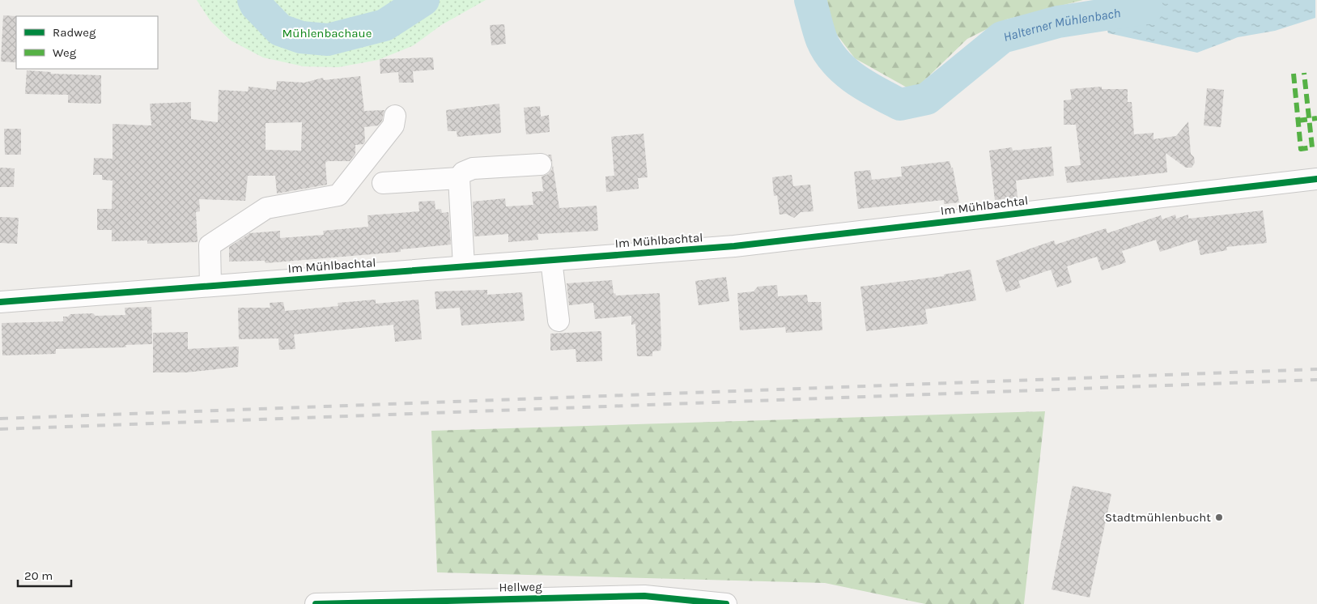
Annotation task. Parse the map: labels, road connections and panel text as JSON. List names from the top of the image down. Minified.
{"streets":{"street":["Im Mühlbachtal","Hellweg"]},"water":["Halterner Mühlenbach"],"parks":["Mühlenbachaue"],"places":["Stadtmühlenbucht"],"legend":["Radweg","Weg"],"scale_bar":"20 m"}
